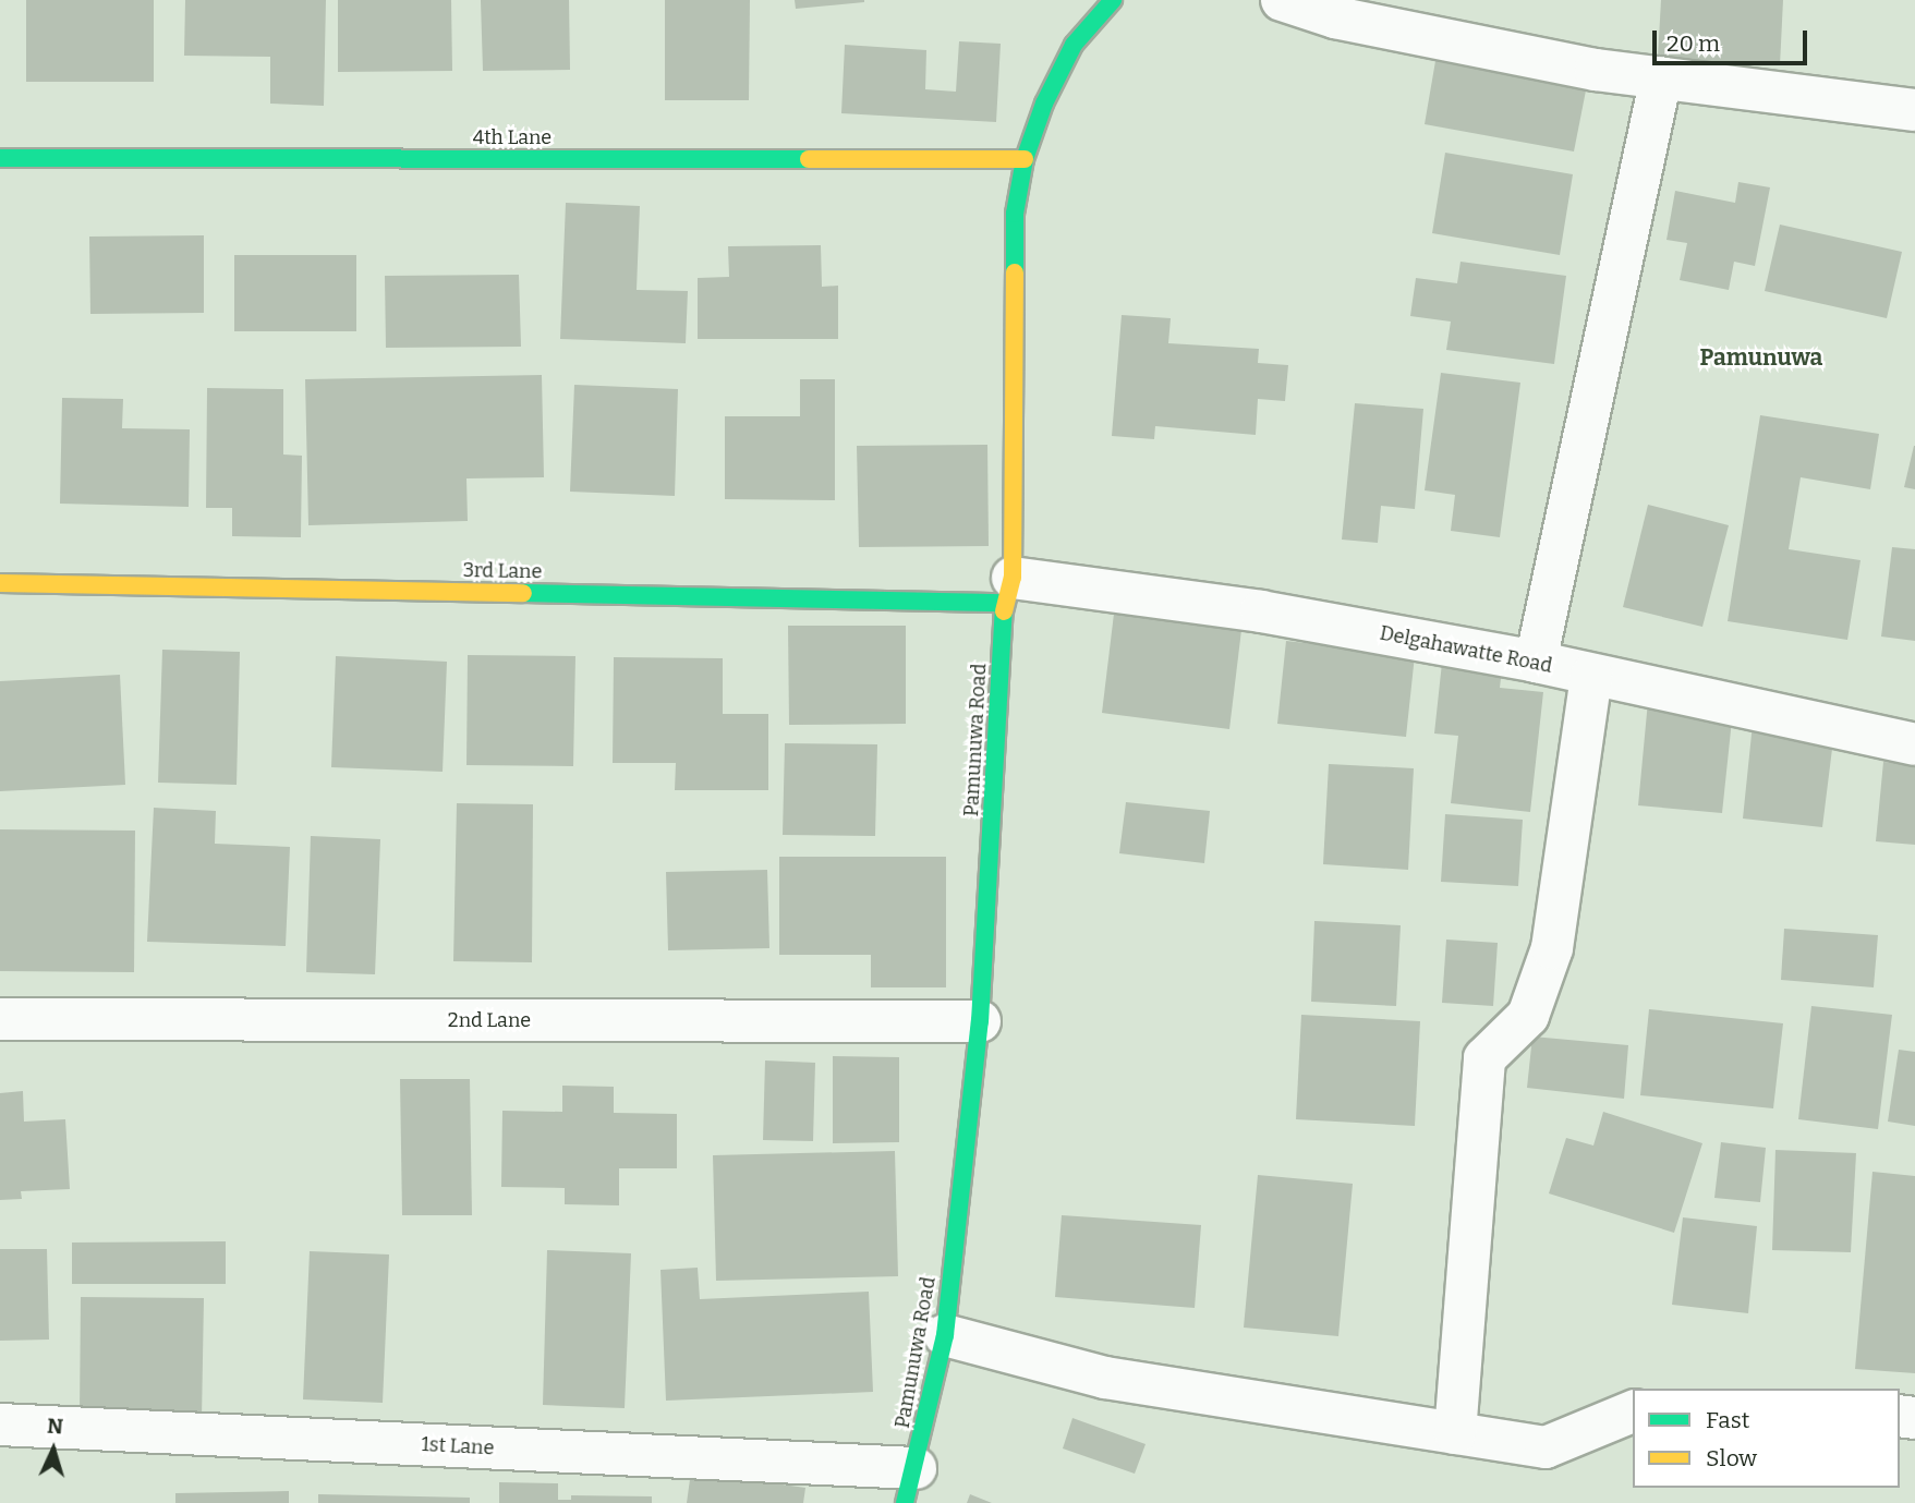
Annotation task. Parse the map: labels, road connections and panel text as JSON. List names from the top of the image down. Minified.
{"streets":{"street":["4th Lane","3rd Lane","Delgahawatte Road","Pamunuwa Road","2nd Lane","1st Lane"]},"crossings":[["4th Lane","Pamunuwa Road"],["3rd Lane","Delgahawatte Road"],["3rd Lane","Pamunuwa Road"],["Delgahawatte Road","Pamunuwa Road"],["Pamunuwa Road","2nd Lane"],["Pamunuwa Road","1st Lane"]],"districts":["Pamunuwa"],"legend":["Fast","Slow"],"scale_bar":"20 m","north":"top"}
